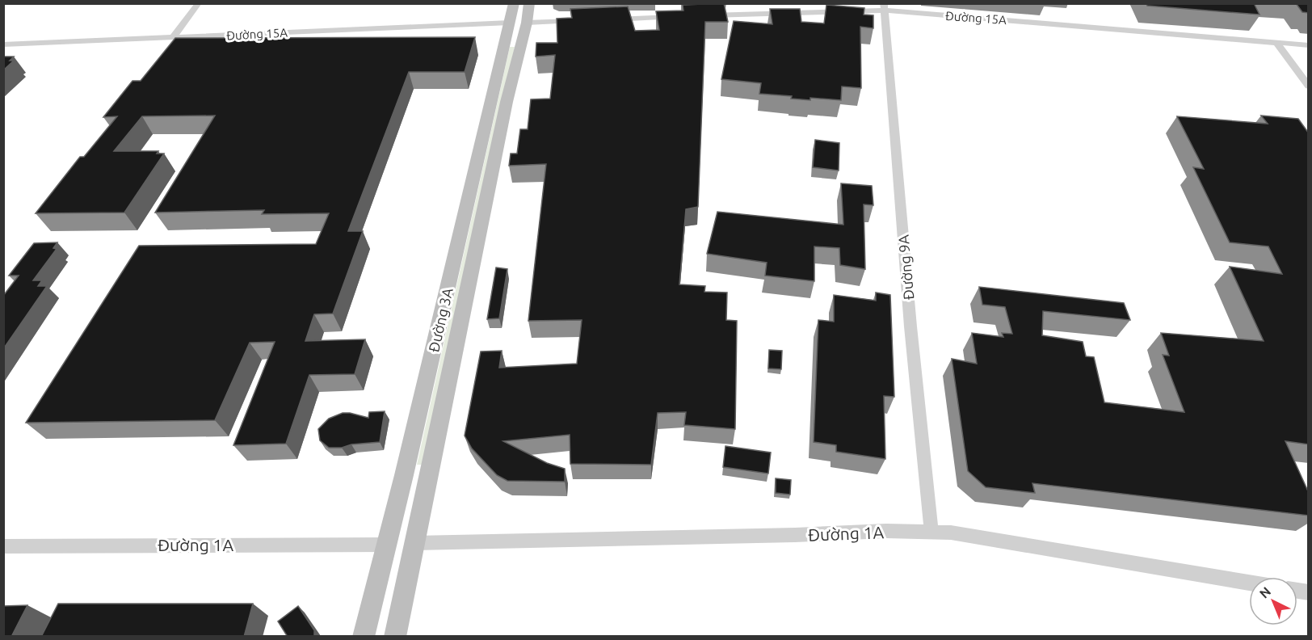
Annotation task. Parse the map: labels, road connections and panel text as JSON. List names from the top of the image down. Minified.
{"streets":{"street":["Đường 15A","Đường 9A","Đường 3A","Đường 1A"]},"crossings":[["Đường 15A","Đường 9A"],["Đường 15A","Đường 3A"],["Đường 9A","Đường 1A"],["Đường 3A","Đường 1A"]],"north":"top left"}
